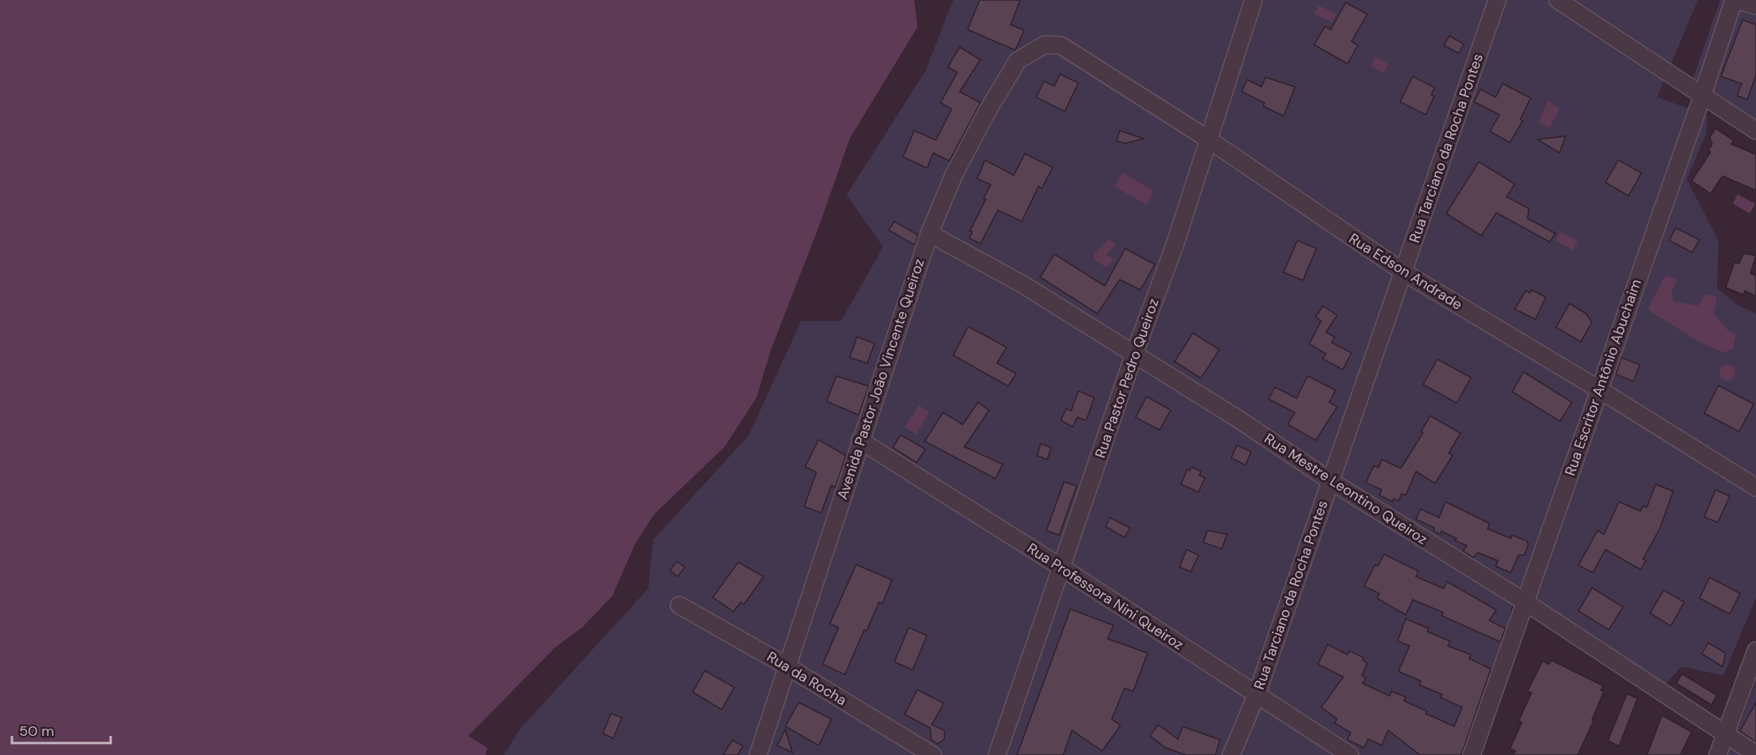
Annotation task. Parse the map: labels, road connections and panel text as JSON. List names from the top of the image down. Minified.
{"streets":{"street":["Rua Tarciano da Rocha Pontes","Rua Edson Andrade","Rua Escritor Antônio Abuchaim","Rua Pastor Pedro Queiroz","Avenida Pastor João Vincente Queiroz","Rua Mestre Leontino Queiroz","Rua Professora Nini Queiroz","Rua da Rocha"]},"crossings":[["Rua Tarciano da Rocha Pontes","Rua Edson Andrade"],["Rua Tarciano da Rocha Pontes","Rua Mestre Leontino Queiroz"],["Rua Tarciano da Rocha Pontes","Rua Professora Nini Queiroz"],["Rua Edson Andrade","Rua Escritor Antônio Abuchaim"],["Rua Edson Andrade","Rua Pastor Pedro Queiroz"],["Rua Edson Andrade","Avenida Pastor João Vincente Queiroz"],["Rua Escritor Antônio Abuchaim","Rua Mestre Leontino Queiroz"],["Rua Pastor Pedro Queiroz","Rua Mestre Leontino Queiroz"],["Rua Pastor Pedro Queiroz","Rua Professora Nini Queiroz"],["Avenida Pastor João Vincente Queiroz","Rua Mestre Leontino Queiroz"],["Avenida Pastor João Vincente Queiroz","Rua Professora Nini Queiroz"],["Avenida Pastor João Vincente Queiroz","Rua da Rocha"]],"scale_bar":"50 m"}
